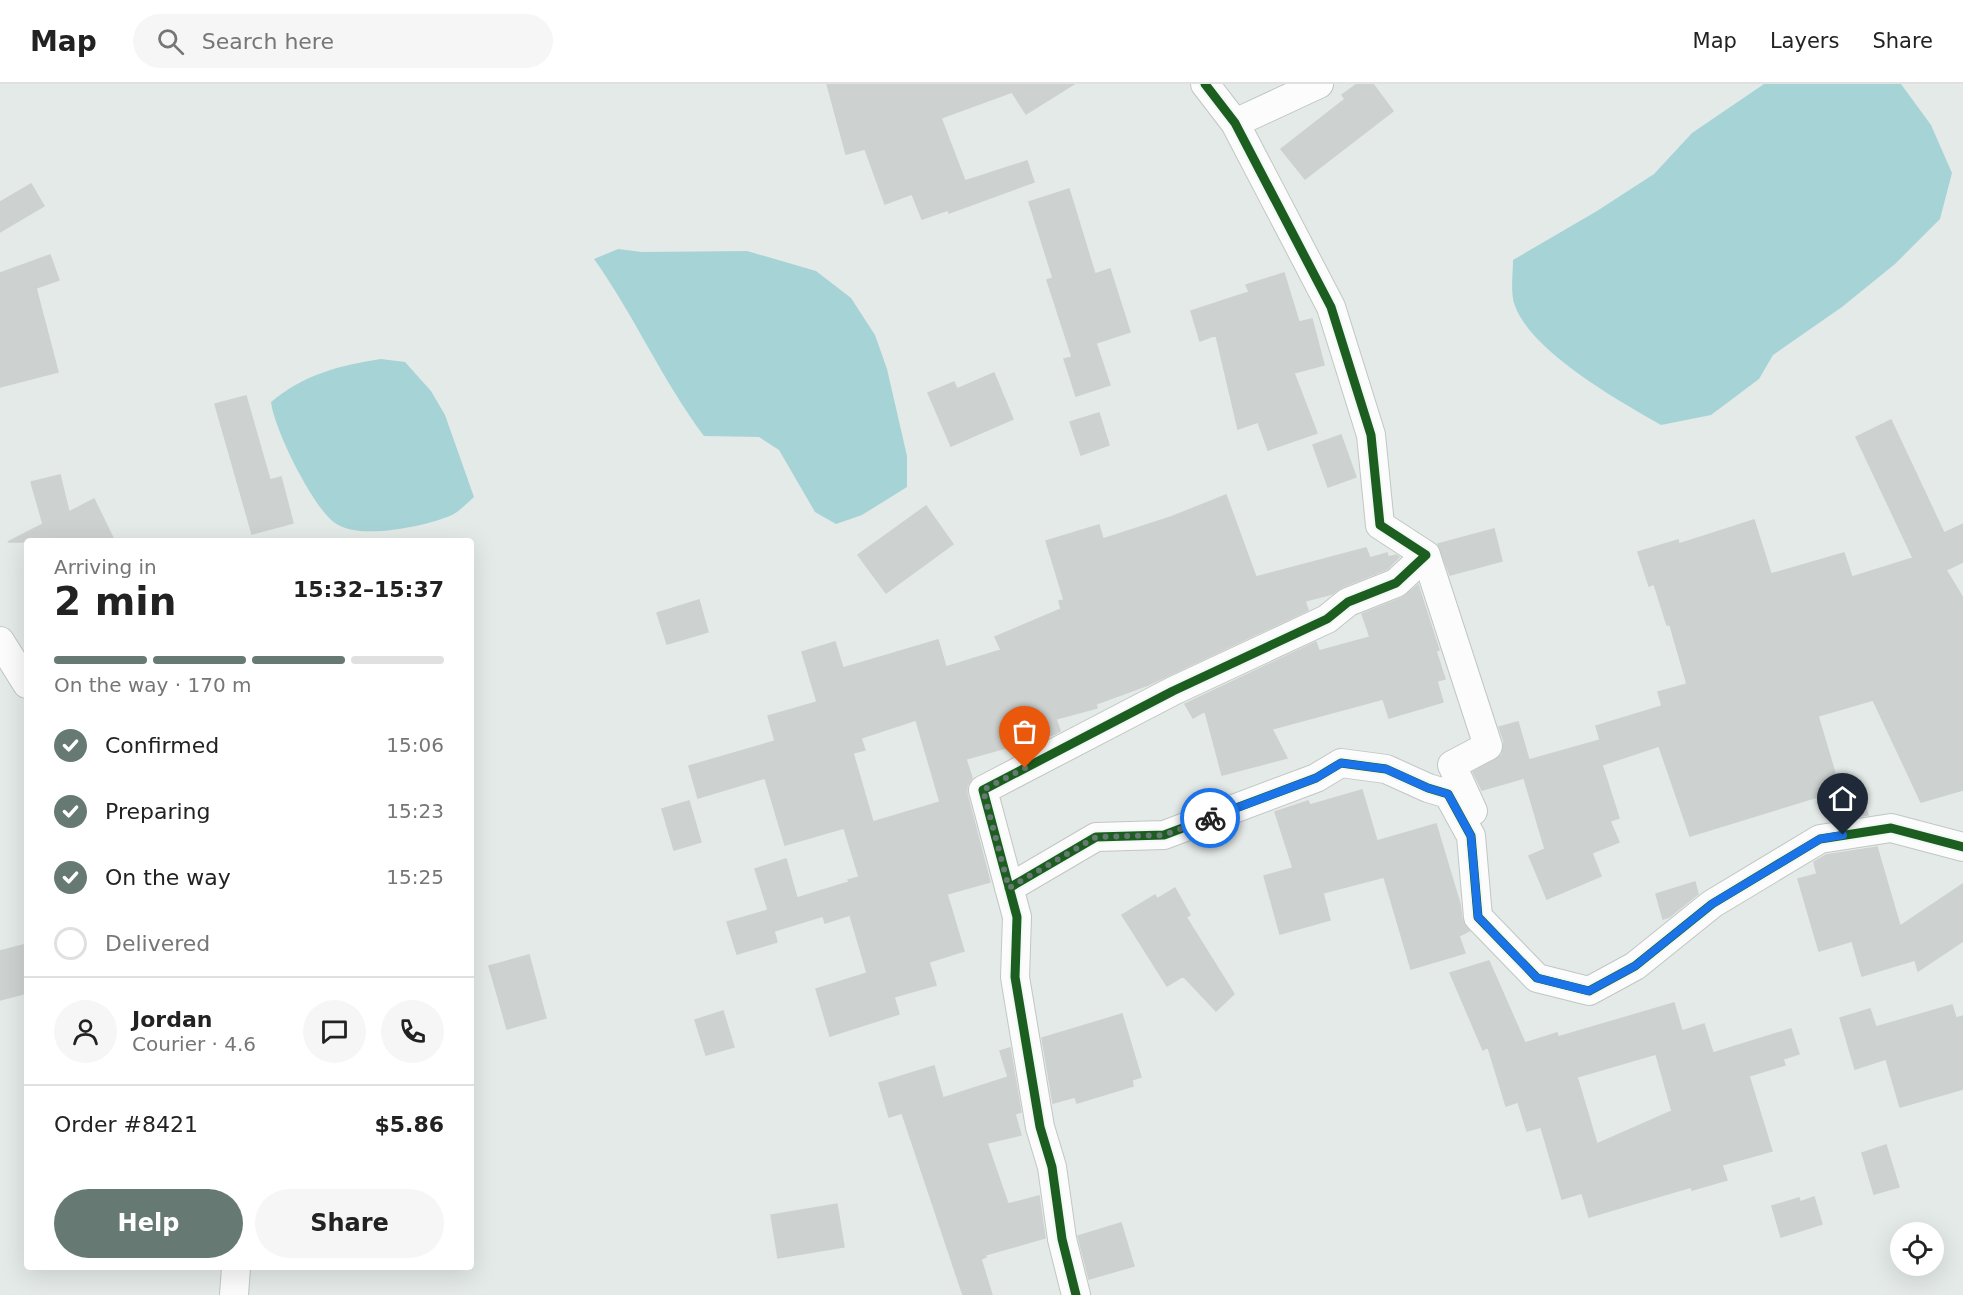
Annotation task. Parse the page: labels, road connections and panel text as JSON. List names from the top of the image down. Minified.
{"page":{"header":"Map","search":"Search here","nav":["Map","Layers","Share"],"heading":["2 min","Arriving in","15:32–15:37"],"panel":["Jordan","Courier · 4.6","Order #8421","$5.86"],"bar":"On the way · 170 m","list":[["Confirmed","15:06"],["Preparing","15:23"],["On the way","15:25"],"Delivered"],"buttons":["Help","Share"]}}
